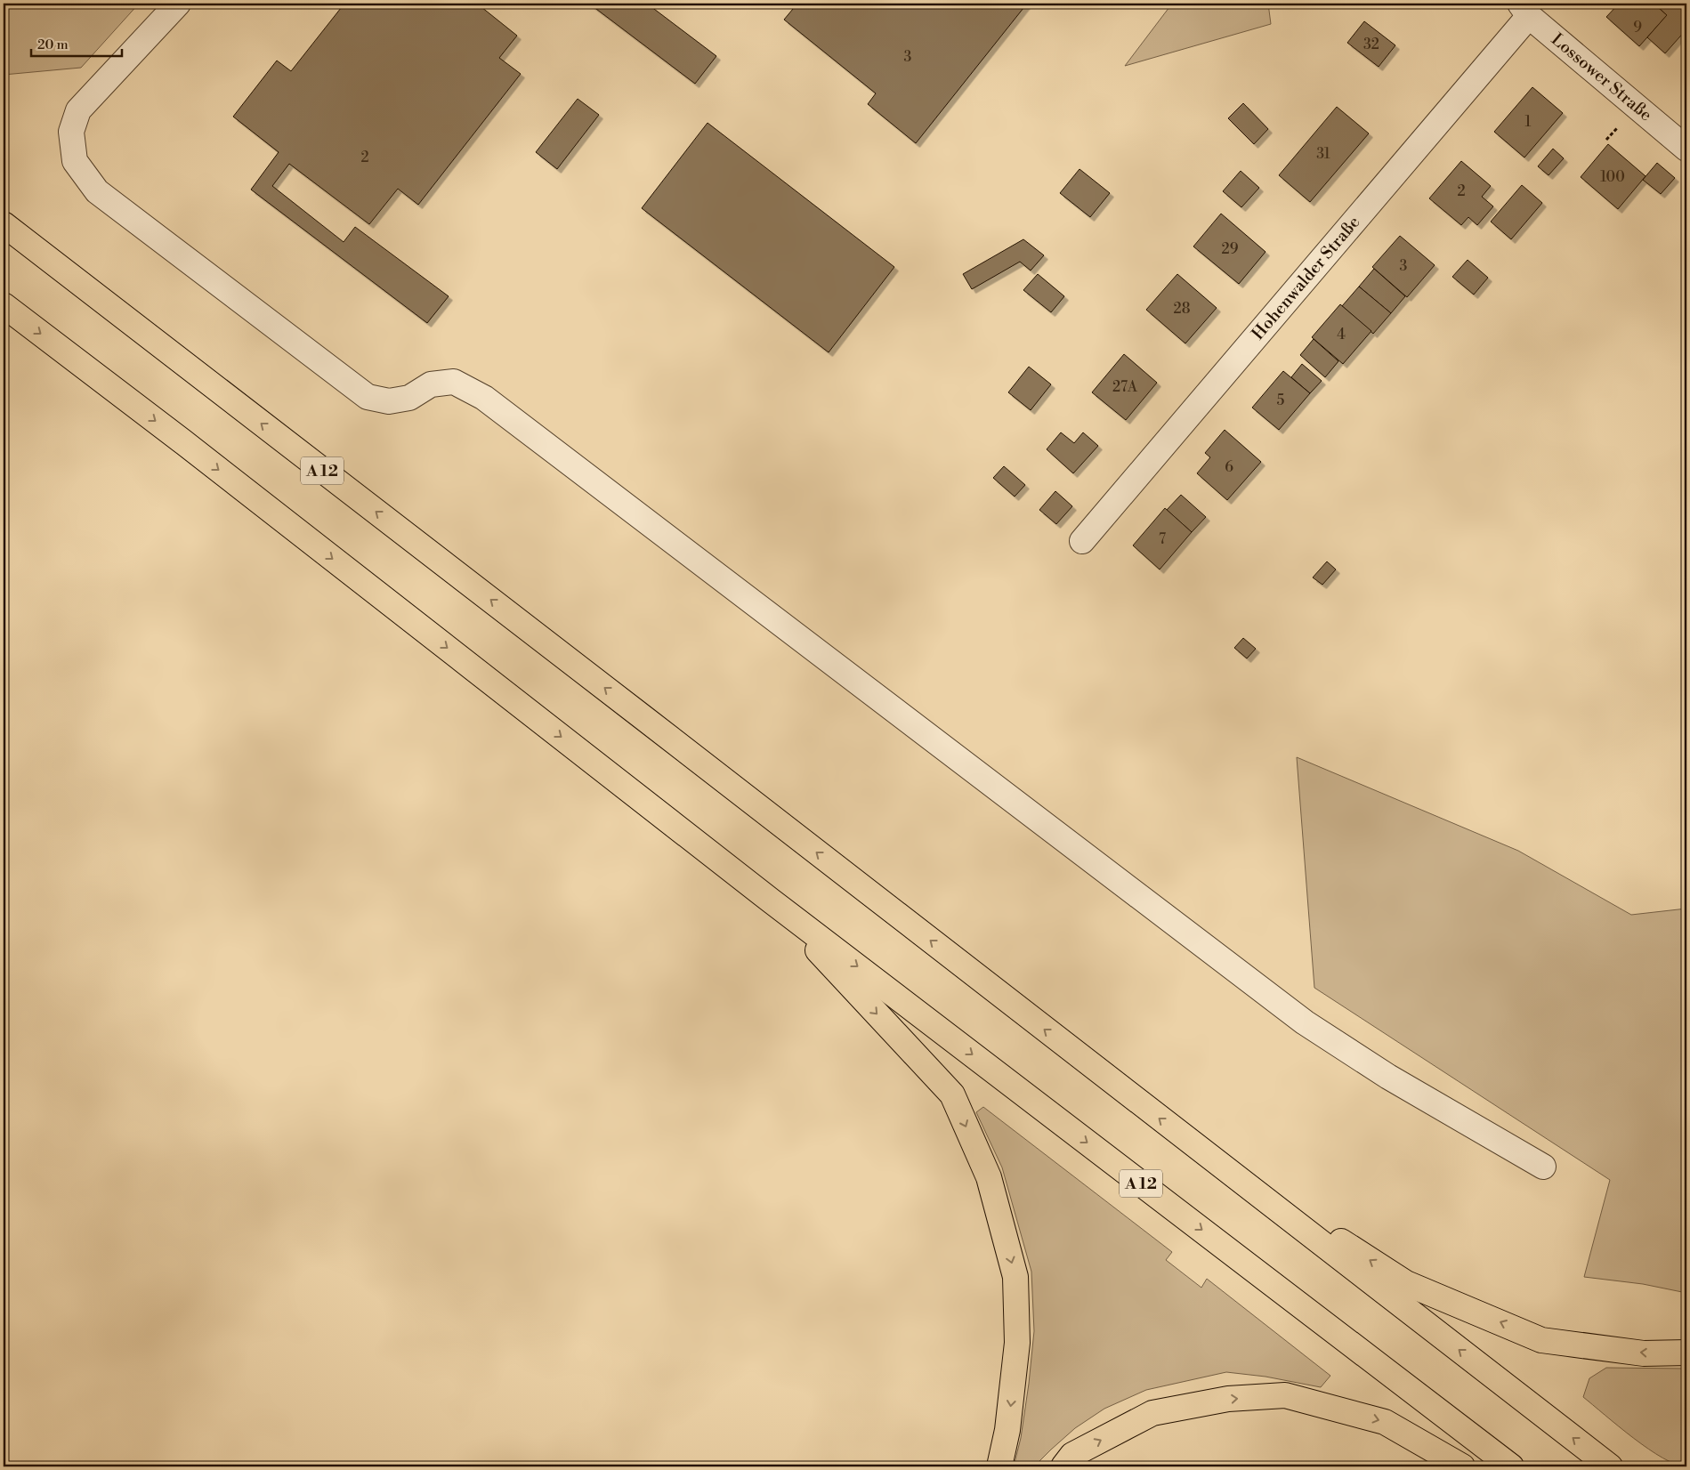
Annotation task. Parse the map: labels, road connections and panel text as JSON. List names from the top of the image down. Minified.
{"streets":{"highway":["A 12"],"street":["Lossower Straße","Hohenwalder Straße"]},"crossings":[["Lossower Straße","Hohenwalder Straße"]],"house_numbers":["9","32","3","1","31","2","100","2","29","3","28","4","27A","5","6","7"],"scale_bar":"20 m"}
